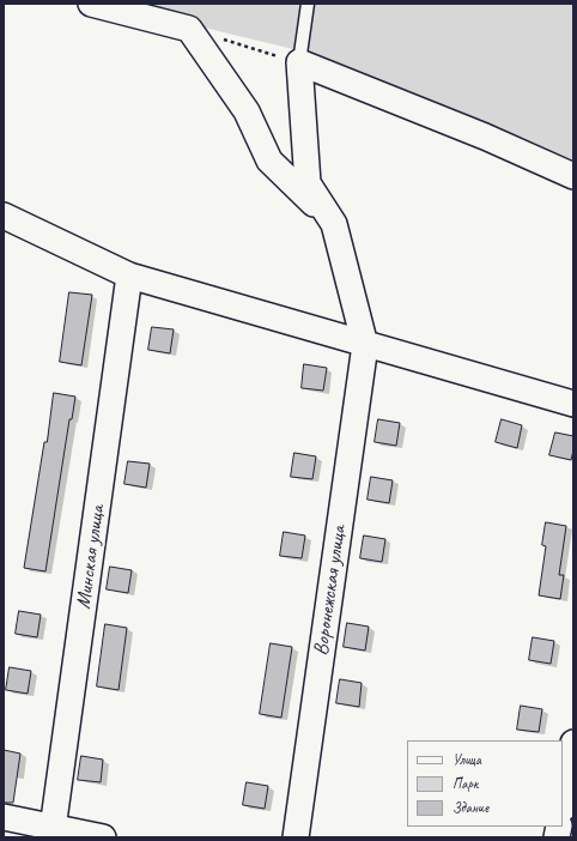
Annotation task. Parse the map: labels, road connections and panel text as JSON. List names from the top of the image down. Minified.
{"streets":{"street":["Минская улица","Воронежская улица"]},"legend":["Улица","Парк","Здание"]}
